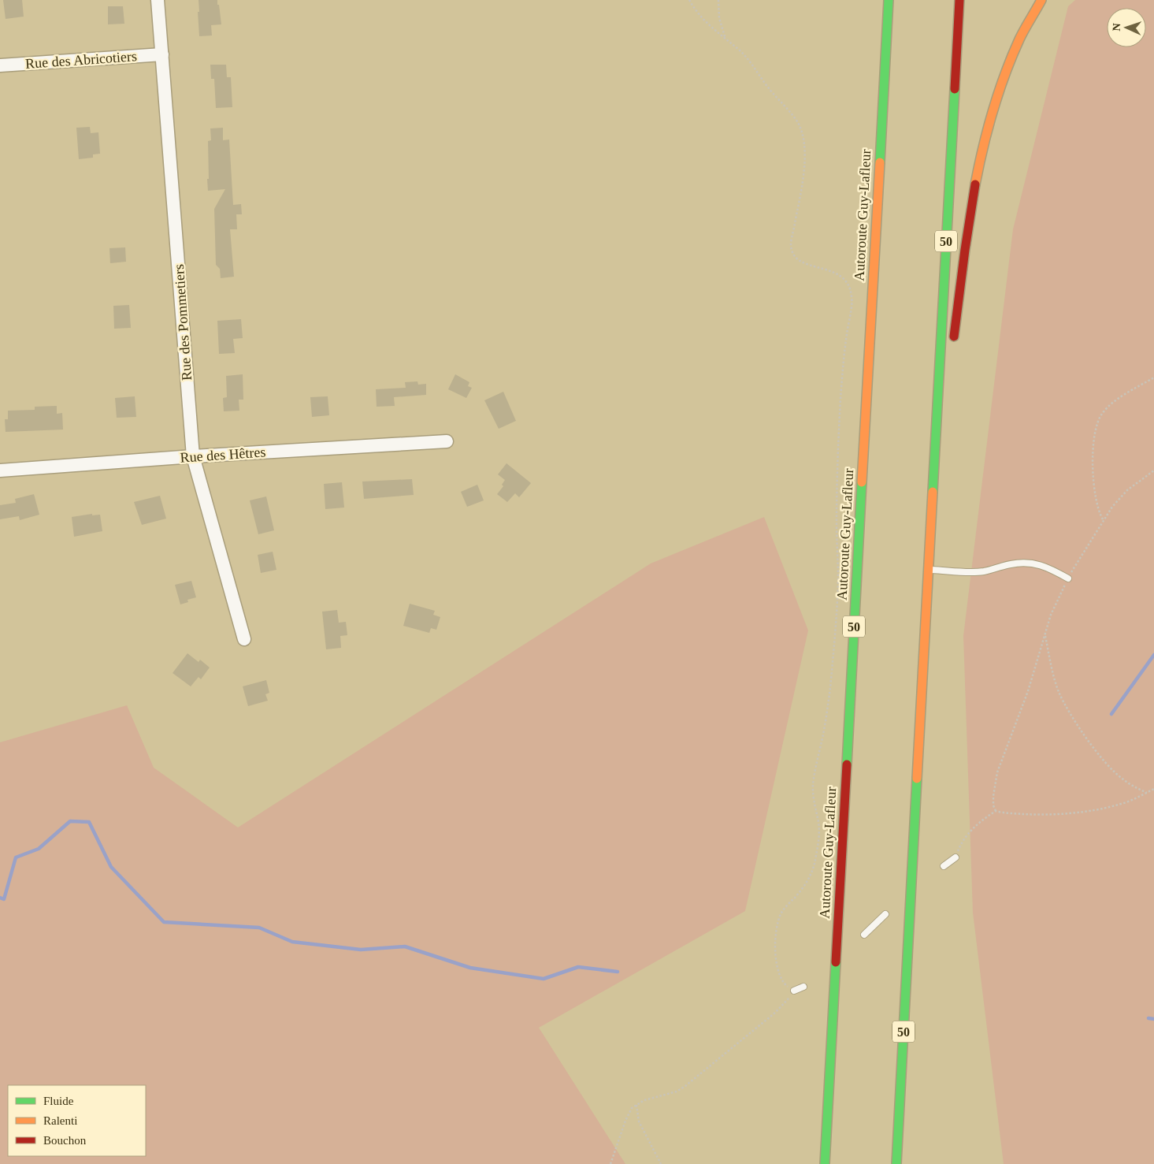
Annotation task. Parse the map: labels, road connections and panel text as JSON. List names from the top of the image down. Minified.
{"streets":{"highway":["Autoroute Guy-Lafleur","50"],"street":["Rue des Abricotiers","Rue des Pommetiers","Rue des Hêtres"]},"crossings":[["Rue des Abricotiers","Rue des Pommetiers"],["Rue des Pommetiers","Rue des Hêtres"]],"legend":["Fluide","Ralenti","Bouchon"],"north":"left"}
